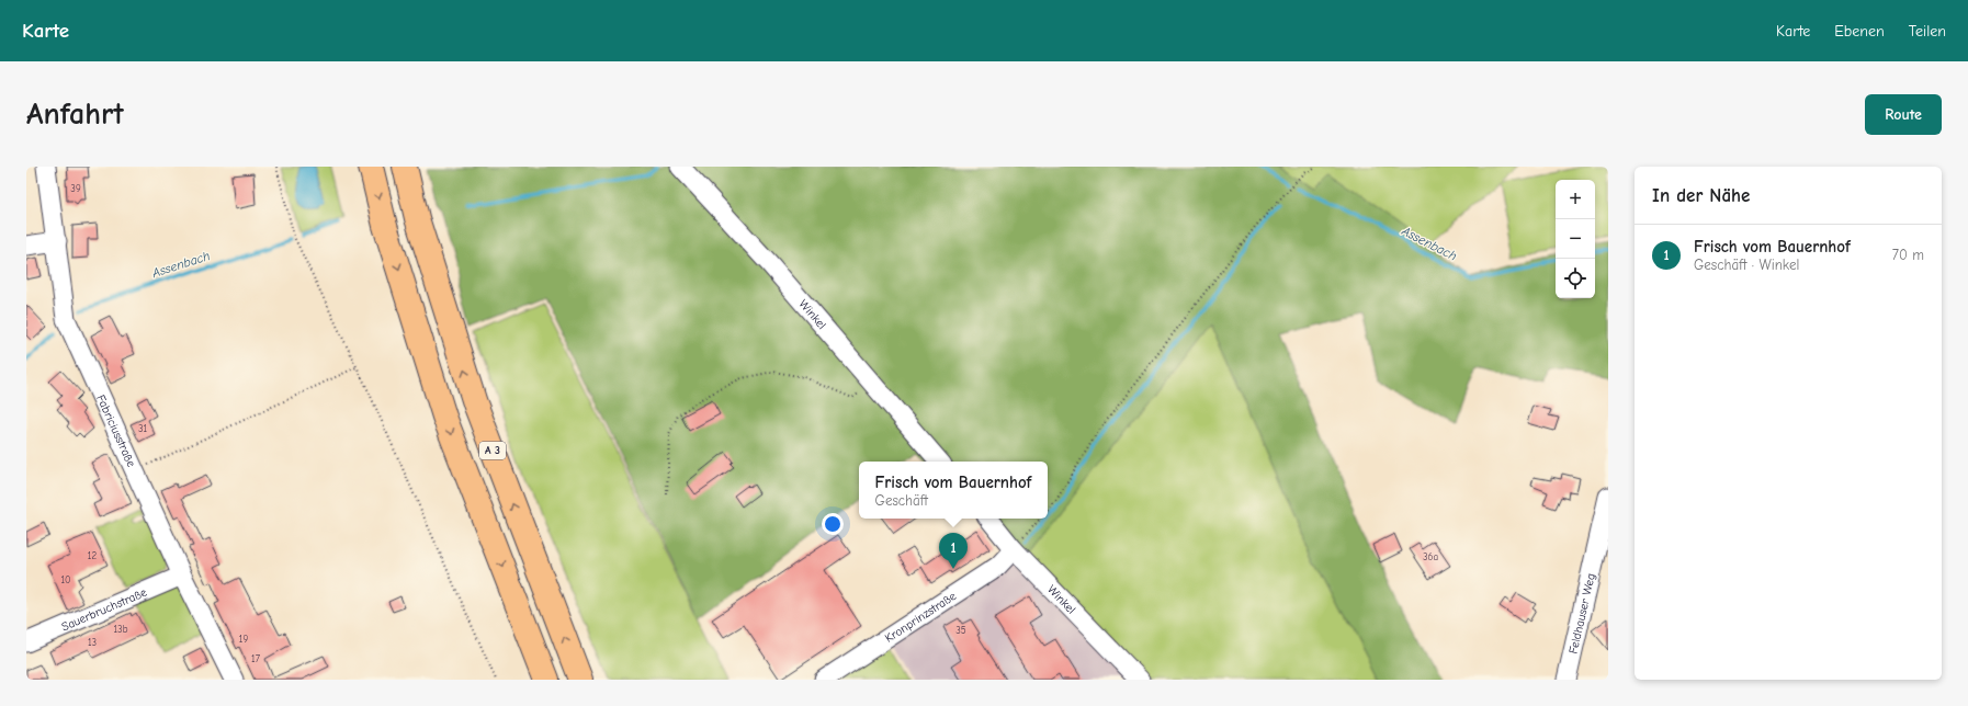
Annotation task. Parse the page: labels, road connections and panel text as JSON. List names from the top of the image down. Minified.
{"streets":{"highway":["A 3"],"street":["Winkel","Fabriciusstraße","Sauerbruchstraße","Feldhauser Weg","Kronprinzstraße"]},"crossings":[["Winkel","Kronprinzstraße"],["Fabriciusstraße","Sauerbruchstraße"]],"water":["Assenbach"],"house_numbers":["39","31","12","36a","10","13b","35","19","13","17"],"page":{"header":"Karte","nav":["Karte","Ebenen","Teilen"],"buttons":"Route","title":"Anfahrt","heading":"In der Nähe","map_buttons":["+","−"],"list":[{"mark":"1","name":"Frisch vom Bauernhof","note":"Geschäft · Winkel","value":"70 m"}],"popup":["Frisch vom Bauernhof","Geschäft"],"pins":"1"}}
